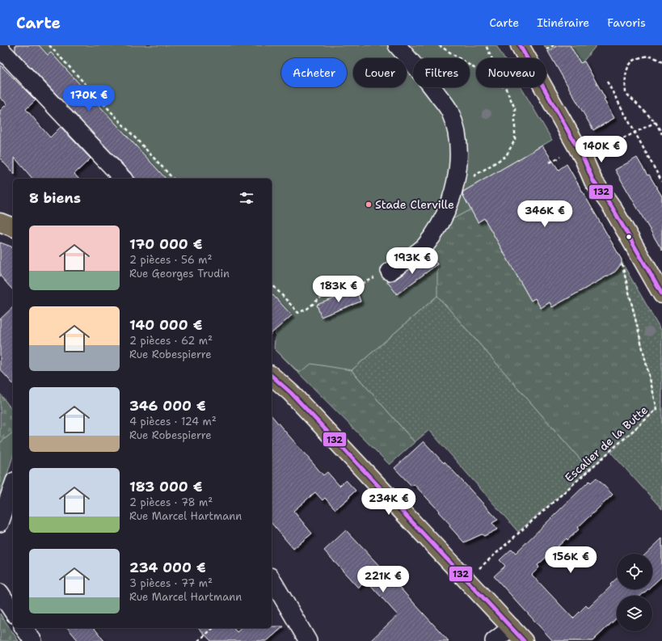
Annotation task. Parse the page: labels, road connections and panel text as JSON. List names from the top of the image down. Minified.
{"streets":{"path":["Escalier de la Butte"]},"places":["Stade Clerville"],"lines":["transit line 132"],"page":{"header":"Carte","nav":["Carte","Itinéraire","Favoris"],"chip":["Acheter","Louer","Filtres","Nouveau"],"price":["170K €","140K €","346K €","193K €","183K €","234K €","156K €","221K €"],"heading":"8 biens","list":[{"name":"170 000 €","note":"2 pièces · 56 m² · Rue Georges Trudin"},{"name":"140 000 €","note":"2 pièces · 62 m² · Rue Robespierre"},{"name":"346 000 €","note":"4 pièces · 124 m² · Rue Robespierre"},{"name":"183 000 €","note":"2 pièces · 78 m² · Rue Marcel Hartmann"},{"name":"234 000 €","note":"3 pièces · 77 m² · Rue Marcel Hartmann"}]}}
